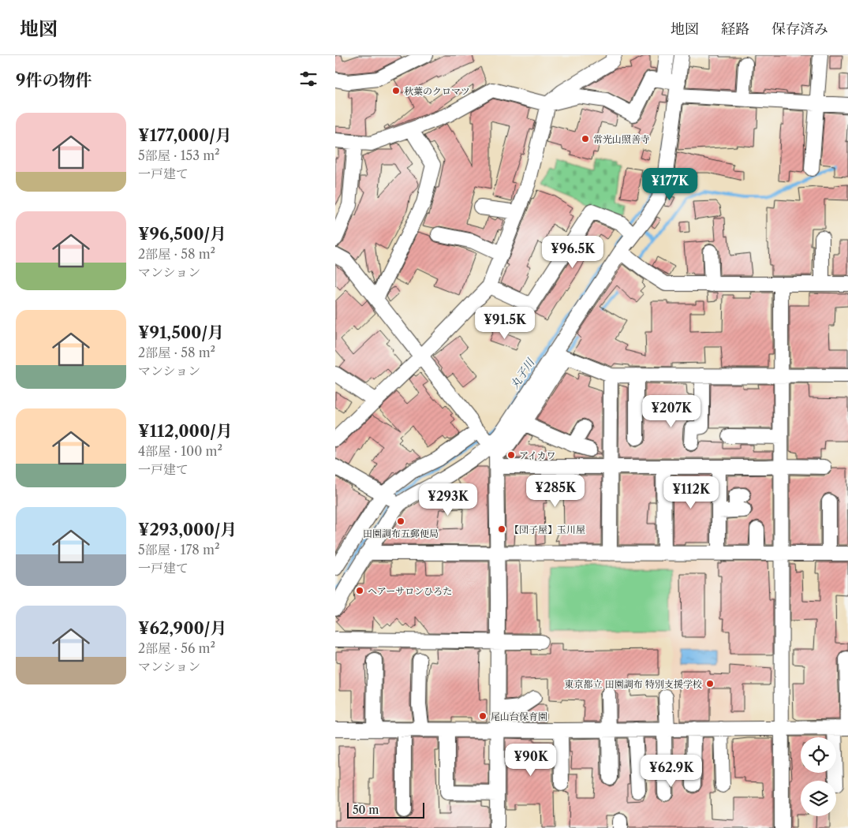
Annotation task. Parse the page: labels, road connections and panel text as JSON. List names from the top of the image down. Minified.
{"water":["丸子川"],"places":["秋葉のクロマツ","常光山照善寺","アイカワ","田園調布五郵便局","【団子屋】玉川屋","ヘアーサロンひろた","東京都立 田園調布 特別支援学校","尾山台保育園"],"scale_bar":"50 m","page":{"header":"地図","nav":["地図","経路","保存済み"],"heading":"9件の物件","list":[{"name":"¥177,000/月","note":"5部屋 · 153 m² · 一戸建て"},{"name":"¥96,500/月","note":"2部屋 · 58 m² · マンション"},{"name":"¥91,500/月","note":"2部屋 · 58 m² · マンション"},{"name":"¥112,000/月","note":"4部屋 · 100 m² · 一戸建て"},{"name":"¥293,000/月","note":"5部屋 · 178 m² · 一戸建て"},{"name":"¥62,900/月","note":"2部屋 · 56 m² · マンション"}],"price":["¥177K","¥96.5K","¥91.5K","¥207K","¥285K","¥112K","¥293K","¥90K","¥62.9K"],"scale":"50 m"}}
